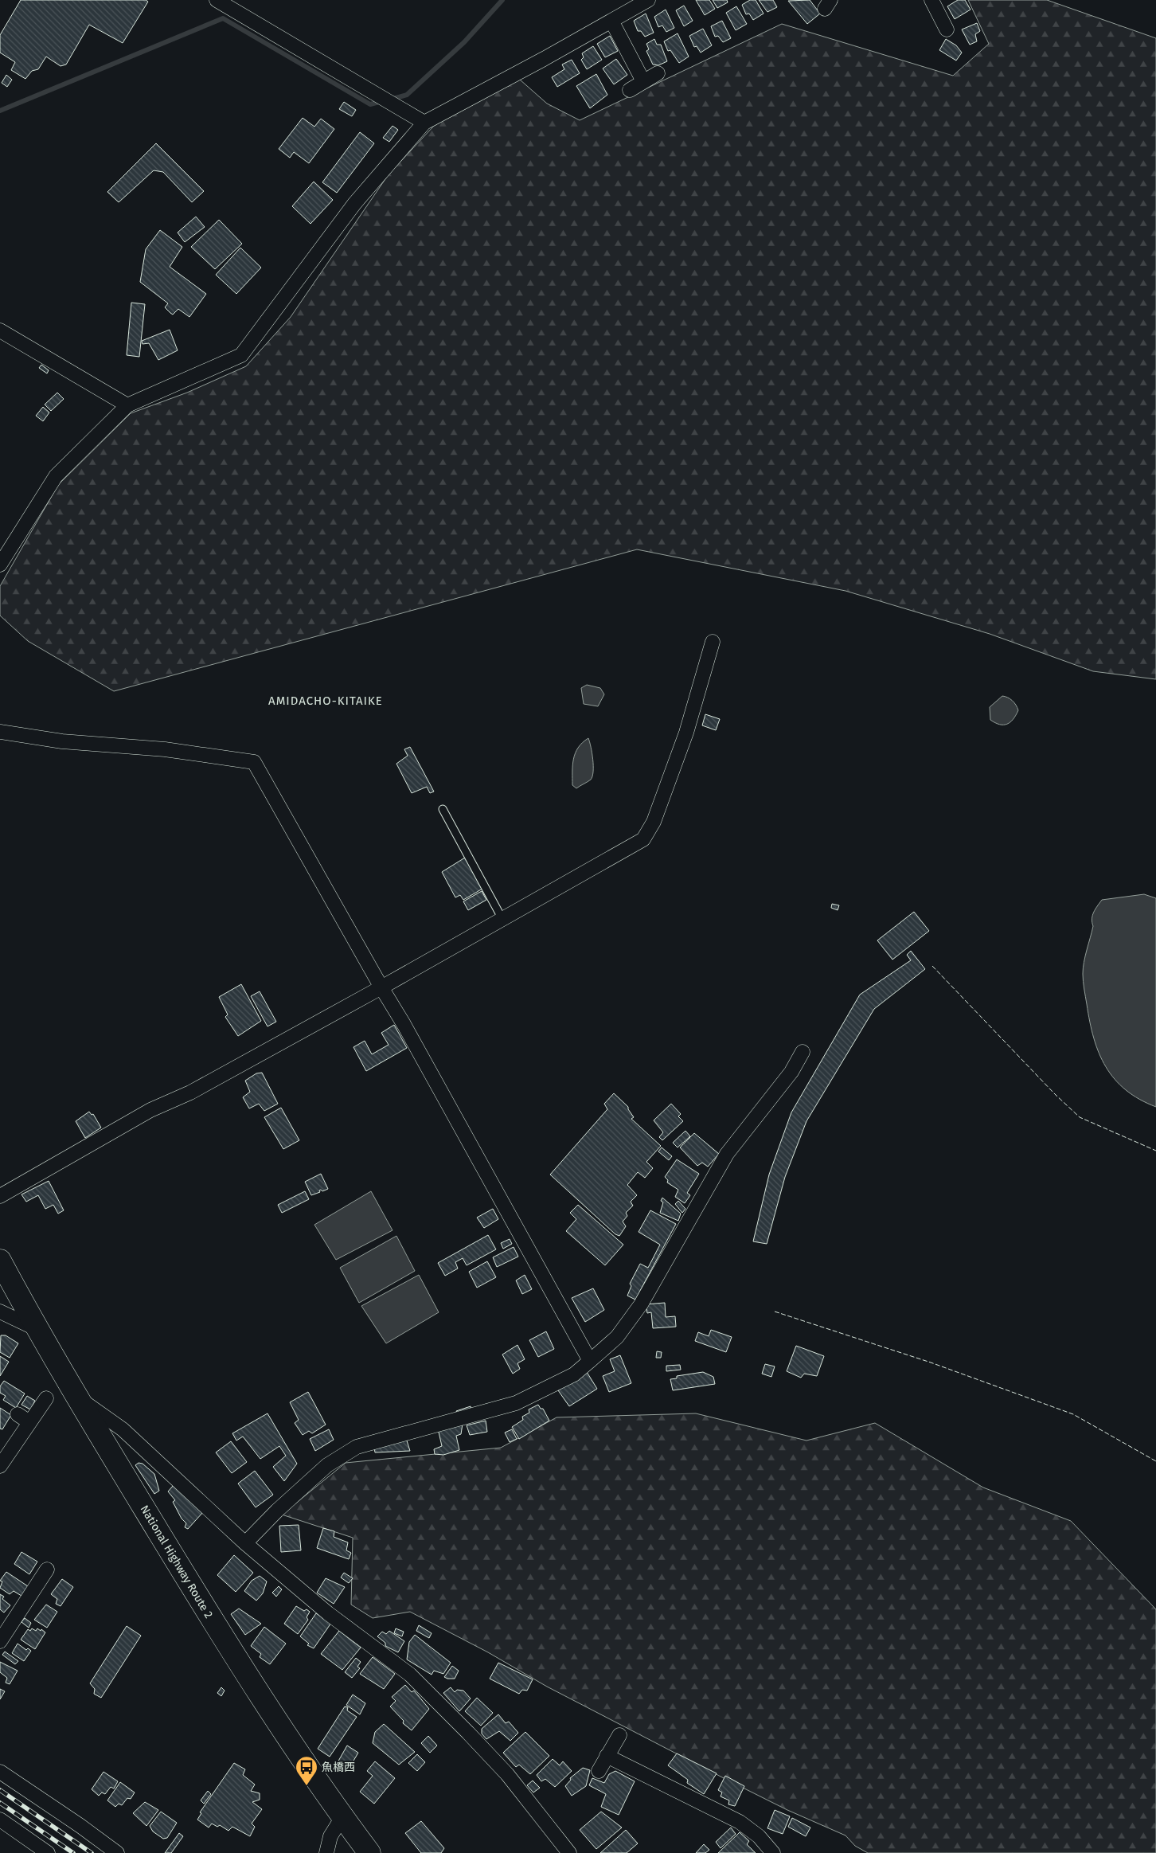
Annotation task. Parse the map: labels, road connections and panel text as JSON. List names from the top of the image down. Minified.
{"streets":{"highway":["National Highway Route 2"]},"districts":["AMIDACHO-KITAIKE"],"places":{"bus stop":["魚橋西"]}}
